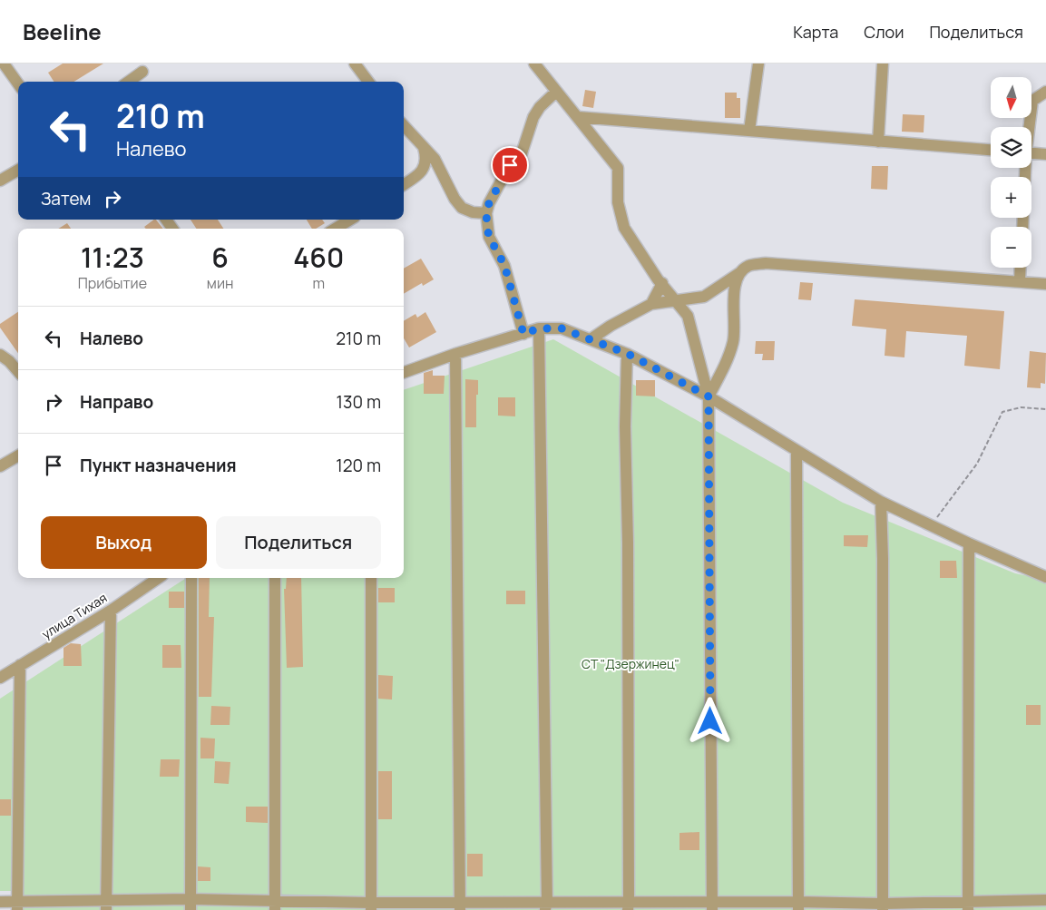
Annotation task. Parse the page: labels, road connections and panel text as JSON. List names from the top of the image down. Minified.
{"streets":{"street":["улица Тихая"]},"parks":["СТ \"Дзержинец\""],"north":"bottom","page":{"header":"Beeline","nav":["Карта","Слои","Поделиться"],"map_buttons":["+","−"],"turn":["210 m","Налево"],"then":"Затем","eta":["11:23","Прибытие","6","мин","460","m"],"list":[{"name":"Налево","value":"210 m"},{"name":"Направо","value":"130 m"},{"name":"Пункт назначения","value":"120 m"}],"buttons":["Выход","Поделиться"]}}
